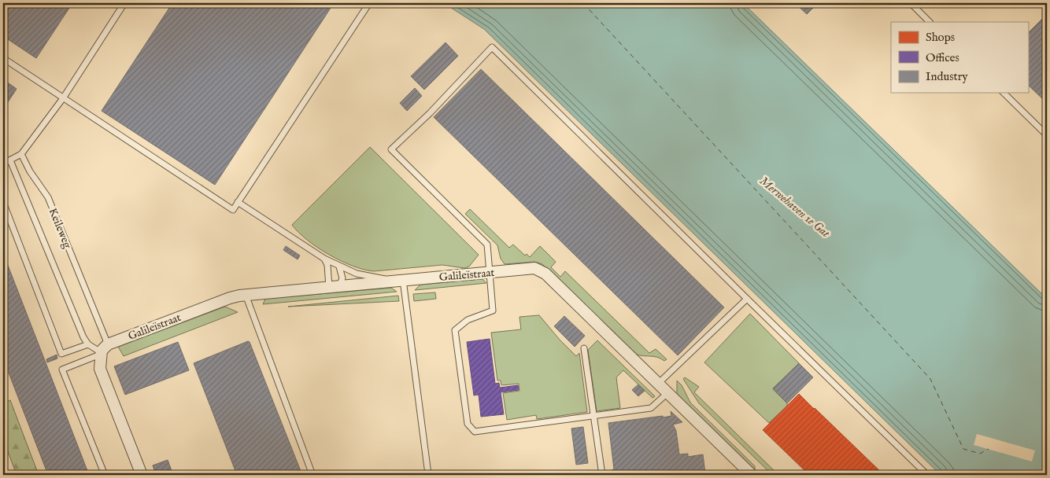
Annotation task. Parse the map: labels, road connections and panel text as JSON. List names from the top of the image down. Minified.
{"streets":{"street":["Keileweg","Galileïstraat"]},"crossings":[["Keileweg","Galileïstraat"]],"water":["Merwehaven 1e Gat"],"legend":["Shops","Offices","Industry"]}
